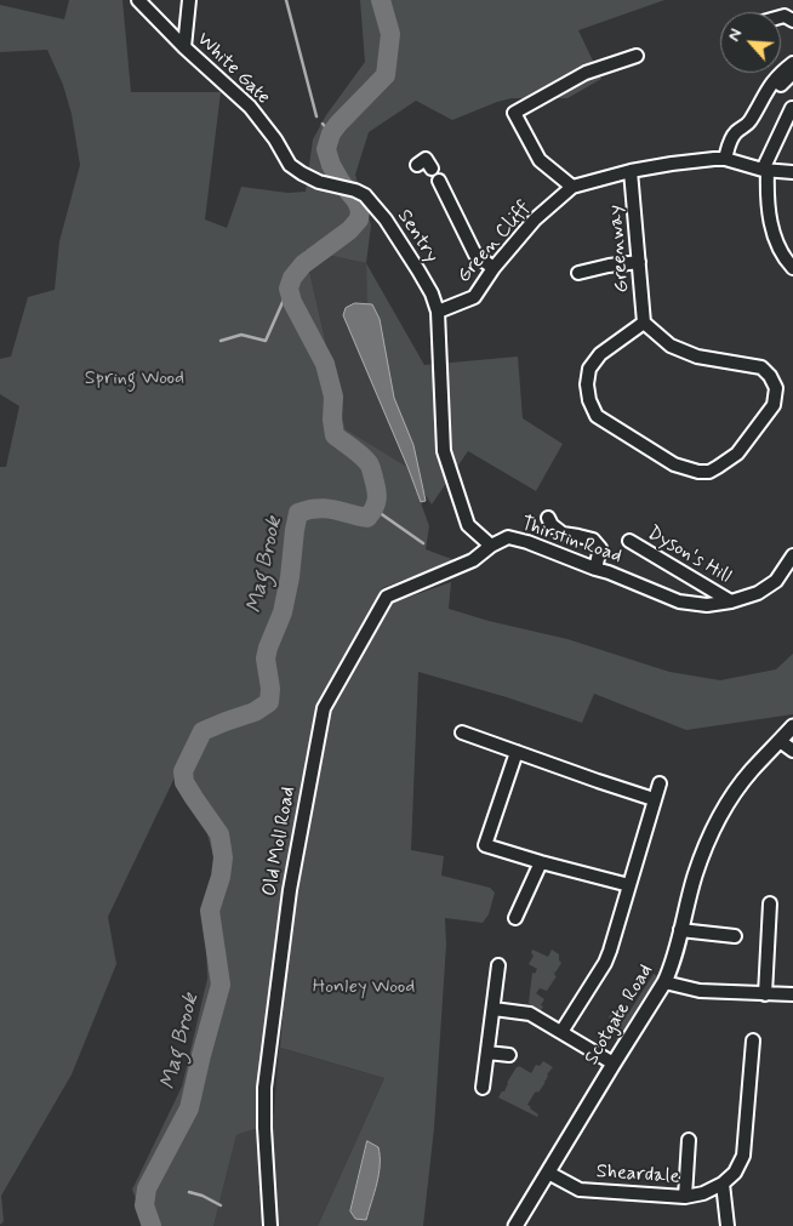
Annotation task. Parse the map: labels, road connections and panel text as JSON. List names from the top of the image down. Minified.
{"streets":{"street":["White Gate","Sentry","Green Cliff","Greenway","Thirstin Road","Dyson's Hill","Old Moll Road","Scotgate Road","Sheardale"]},"crossings":[["White Gate","Sentry"],["Sentry","Green Cliff"],["Sentry","Thirstin Road"],["Green Cliff","Greenway"],["Green Cliff","Thirstin Road"],["Thirstin Road","Dyson's Hill"],["Thirstin Road","Old Moll Road"],["Scotgate Road","Sheardale"]],"water":["Mag Brook"],"parks":["Spring Wood","Honley Wood"],"north":"top left"}
